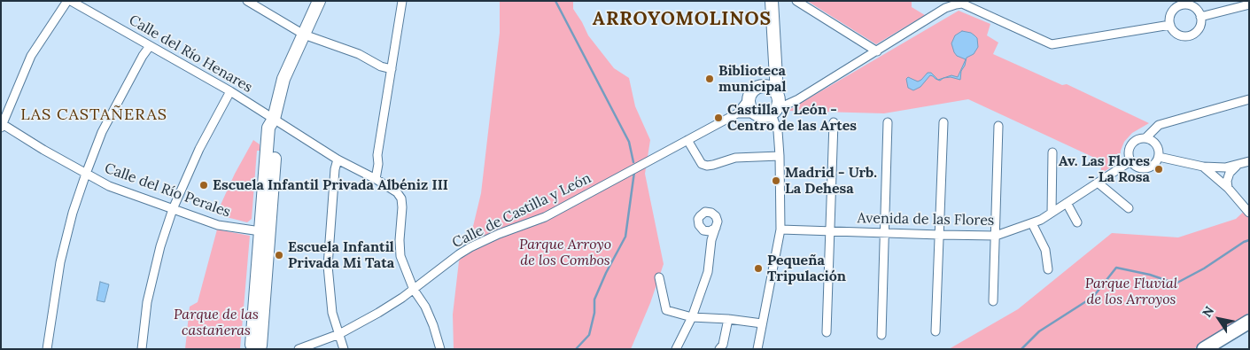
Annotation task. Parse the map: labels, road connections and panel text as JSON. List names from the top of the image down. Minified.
{"streets":{"street":["Calle del Río Henares","Calle del Río Perales","Calle de Castilla y León","Avenida de las Flores"]},"crossings":[["Calle del Río Henares","Calle de Castilla y León"]],"districts":["ARROYOMOLINOS","LAS CASTAÑERAS"],"parks":["Parque Arroyo de los Combos","Parque Fluvial de los Arroyos","Parque de las castañeras"],"places":["Biblioteca municipal","Castilla y León - Centro de las Artes","Av. Las Flores - La Rosa","Madrid - Urb. La Dehesa","Escuela Infantil Privada Albéniz III","Escuela Infantil Privada Mi Tata","Pequeña Tripulación"],"north":"top left"}
